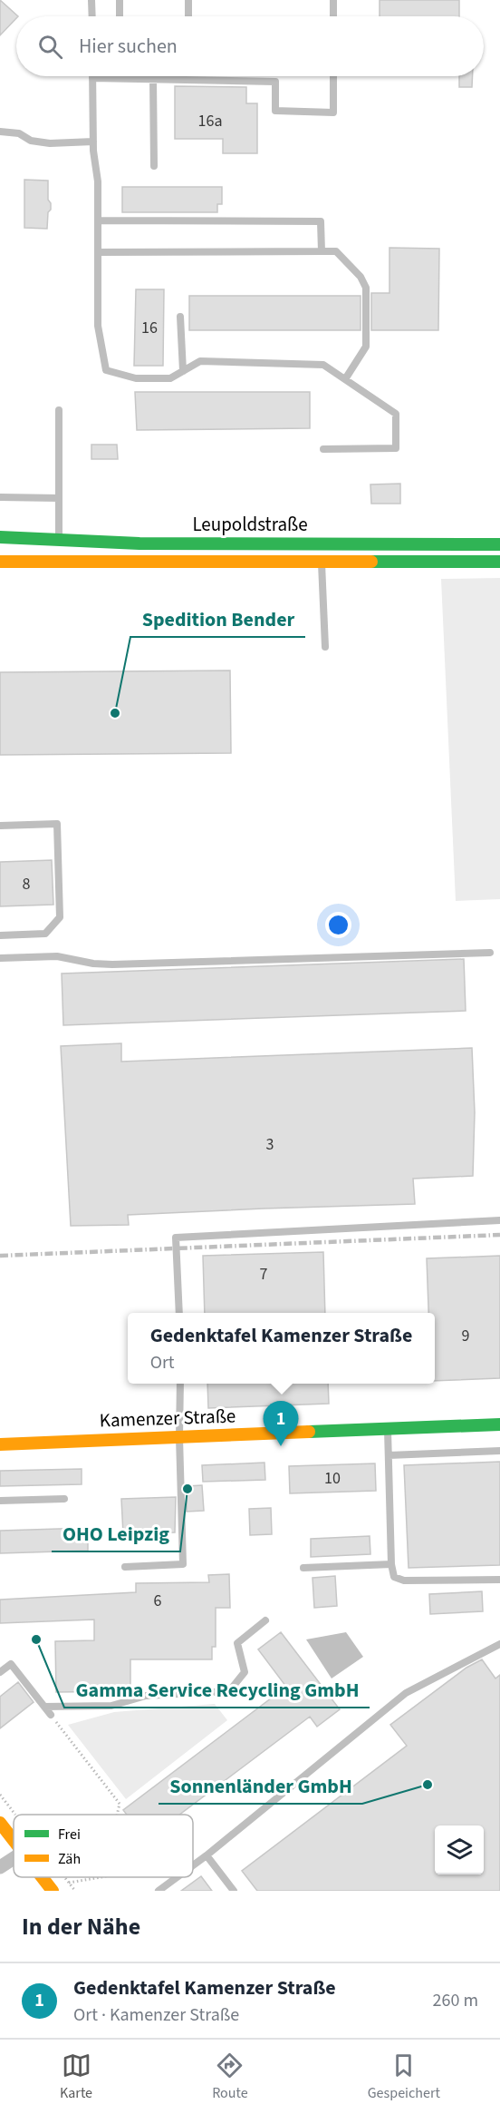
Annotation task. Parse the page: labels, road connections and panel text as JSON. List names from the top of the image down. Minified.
{"streets":{"main road":["Leupoldstraße","Kamenzer Straße"]},"places":["Spedition Bender","OHO Leipzig","Gamma Service Recycling GmbH","Sonnenländer GmbH"],"house_numbers":["16a","16","8","3","7","9","10","6"],"legend":["Frei","Zäh"],"page":{"search":"Hier suchen","popup":["Gedenktafel Kamenzer Straße","Ort"],"pins":"1","heading":"In der Nähe","list":[{"mark":"1","name":"Gedenktafel Kamenzer Straße","note":"Ort · Kamenzer Straße","value":"260 m"}],"nav":["Karte","Route","Gespeichert"]}}
